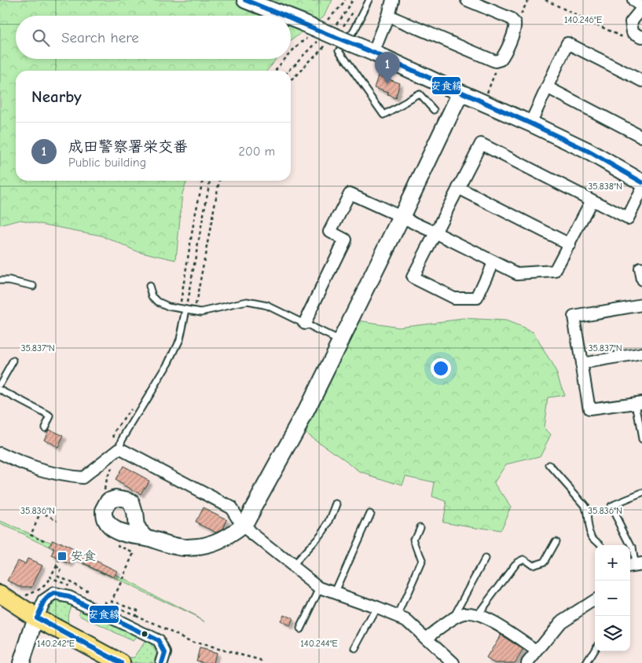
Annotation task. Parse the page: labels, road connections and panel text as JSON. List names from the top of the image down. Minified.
{"places":{"transit":["安食"]},"lines":["transit line 安食線"],"page":{"search":"Search here","pins":"1","heading":"Nearby","list":[{"mark":"1","name":"成田警察署栄交番","note":"Public building","value":"200 m"}],"map_buttons":["+","−"]},"coordinates":["140.246°E","35.838°N","35.837°N","35.836°N","140.242°E","140.244°E"]}
